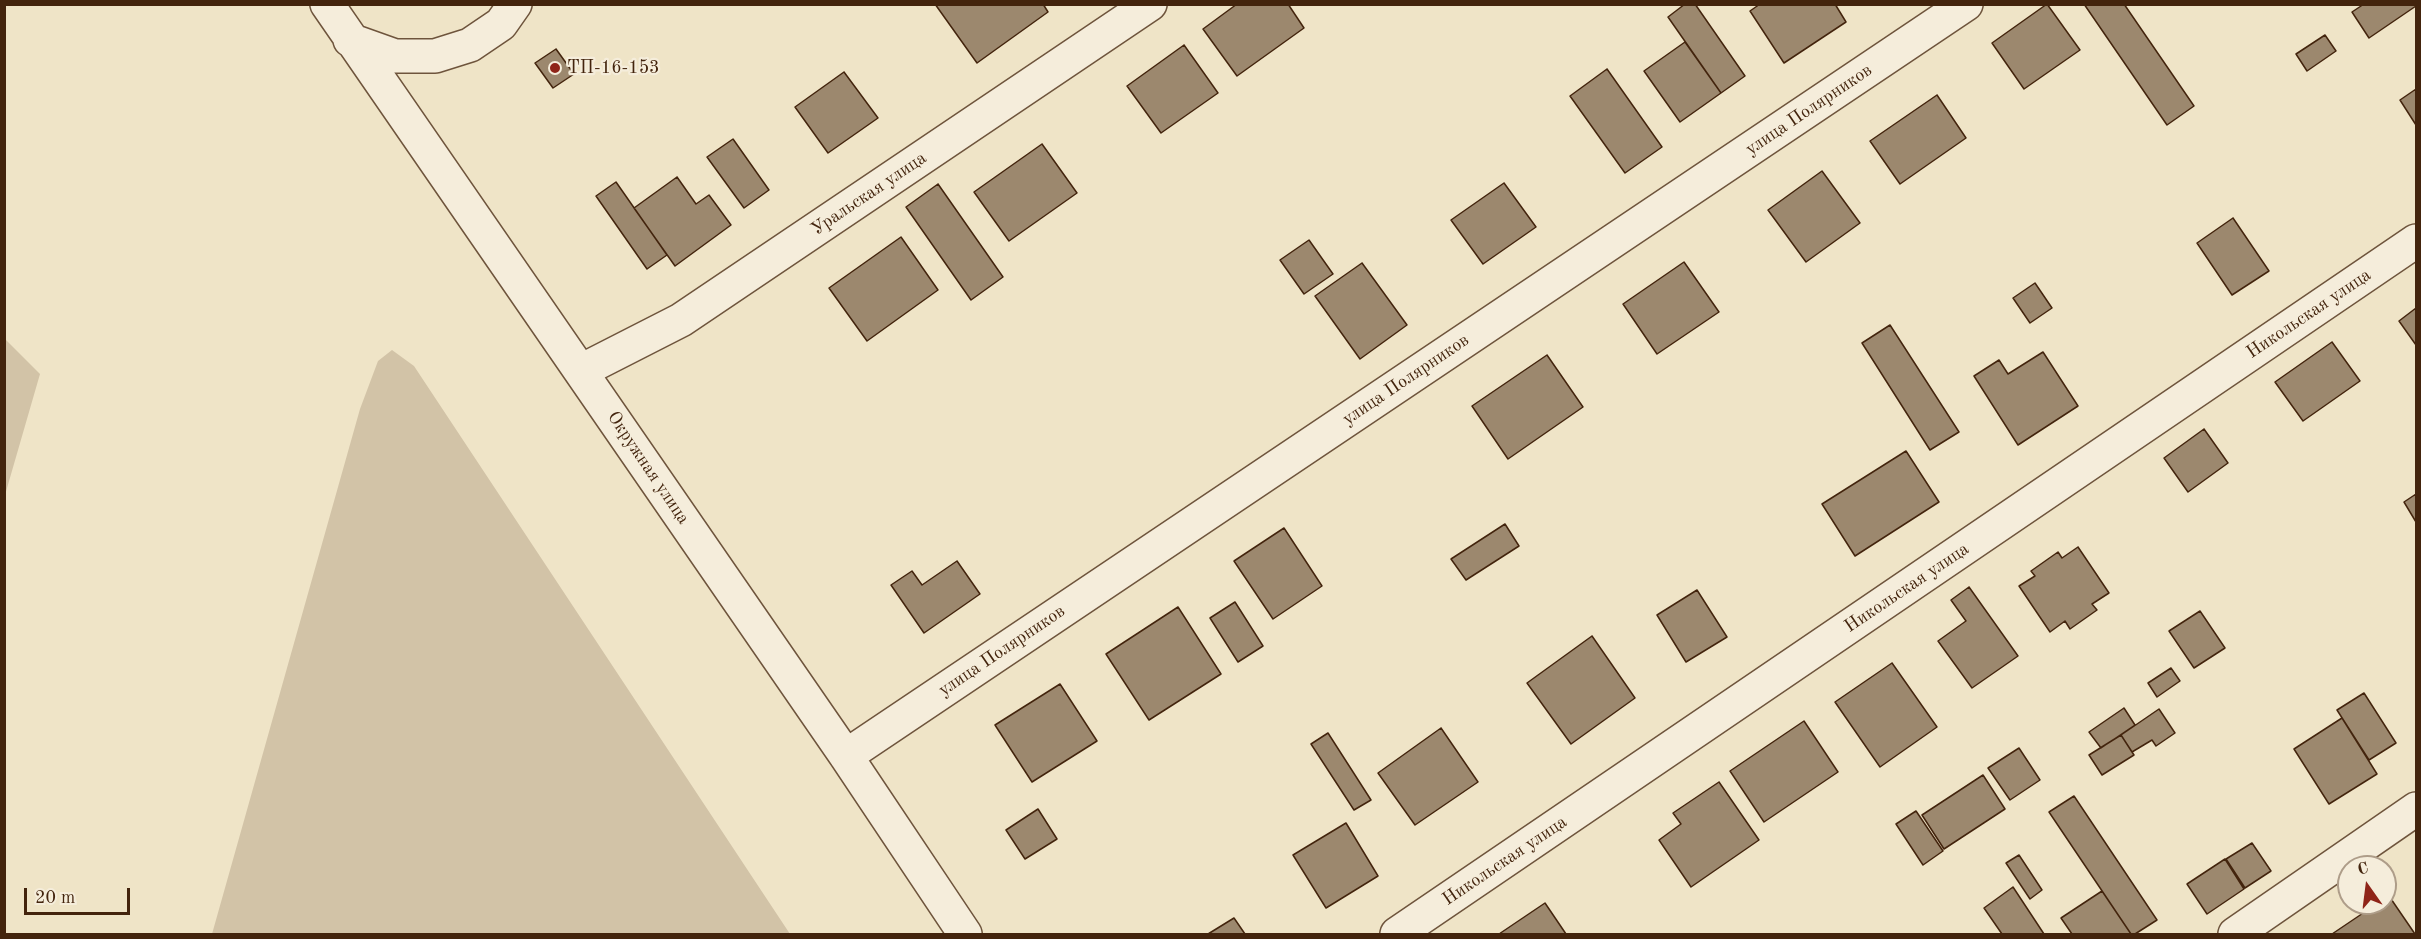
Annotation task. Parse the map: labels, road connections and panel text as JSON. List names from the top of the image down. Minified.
{"streets":{"street":["улица Полярников","Уральская улица","Никольская улица","Окружная улица"]},"crossings":[["улица Полярников","Окружная улица"],["Уральская улица","Окружная улица"]],"places":["ТП-16-153"],"scale_bar":"20 m","north":"top"}
